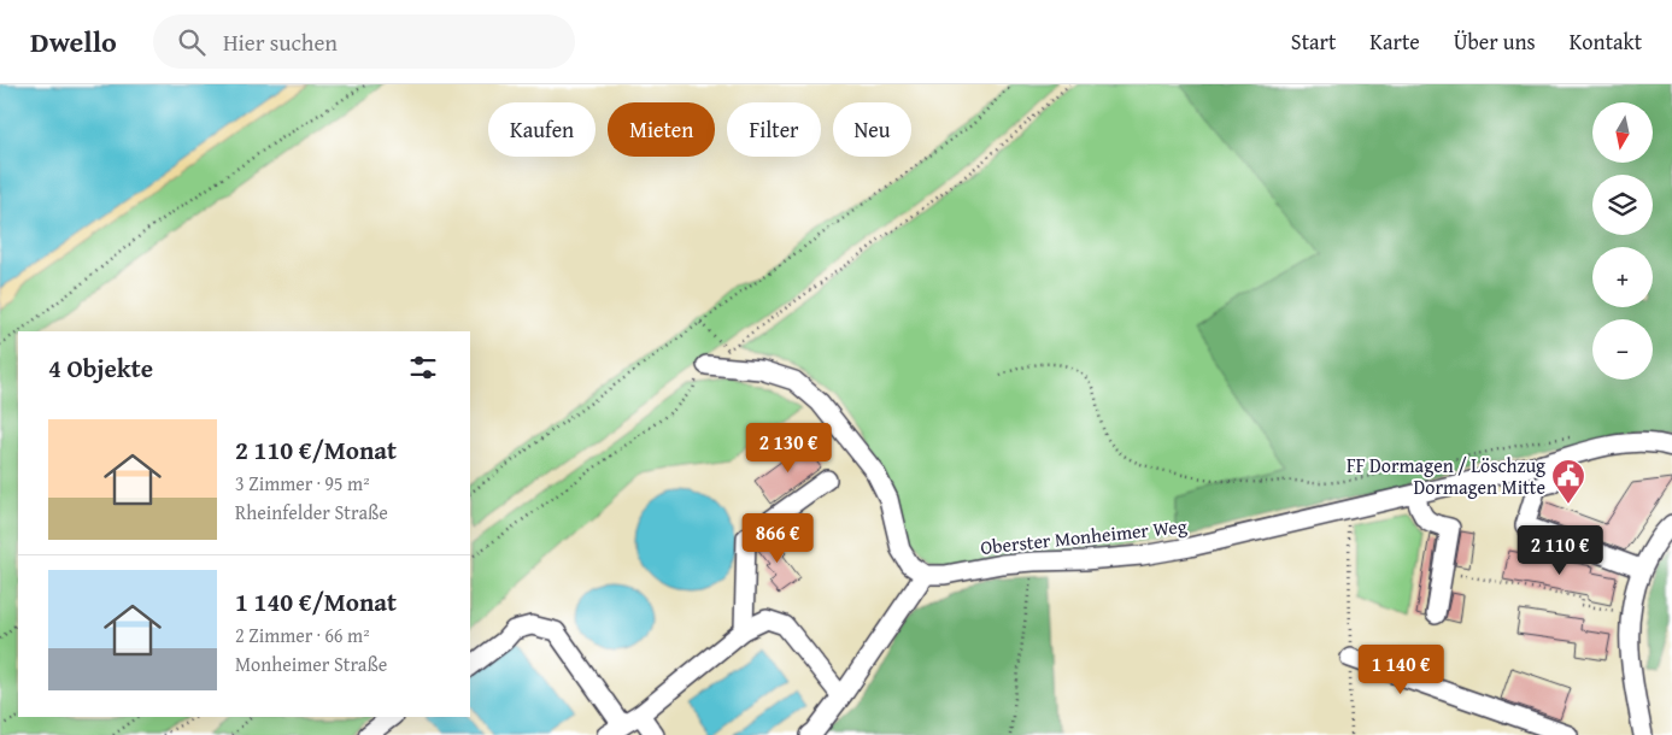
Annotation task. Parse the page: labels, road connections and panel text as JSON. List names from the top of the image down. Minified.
{"streets":{"street":["Oberster Monheimer Weg"]},"places":{"public building":["FF Dormagen / Löschzug Dormagen Mitte"]},"north":"bottom","page":{"header":"Dwello","search":"Hier suchen","nav":["Start","Karte","Über uns","Kontakt"],"map_buttons":["+","−"],"chip":["Kaufen","Mieten","Filter","Neu"],"heading":"4 Objekte","list":[{"name":"2 110 €/Monat","note":"3 Zimmer · 95 m² · Rheinfelder Straße"},{"name":"1 140 €/Monat","note":"2 Zimmer · 66 m² · Monheimer Straße"}],"price":["2 130 €","866 €","2 110 €","1 140 €"]}}
